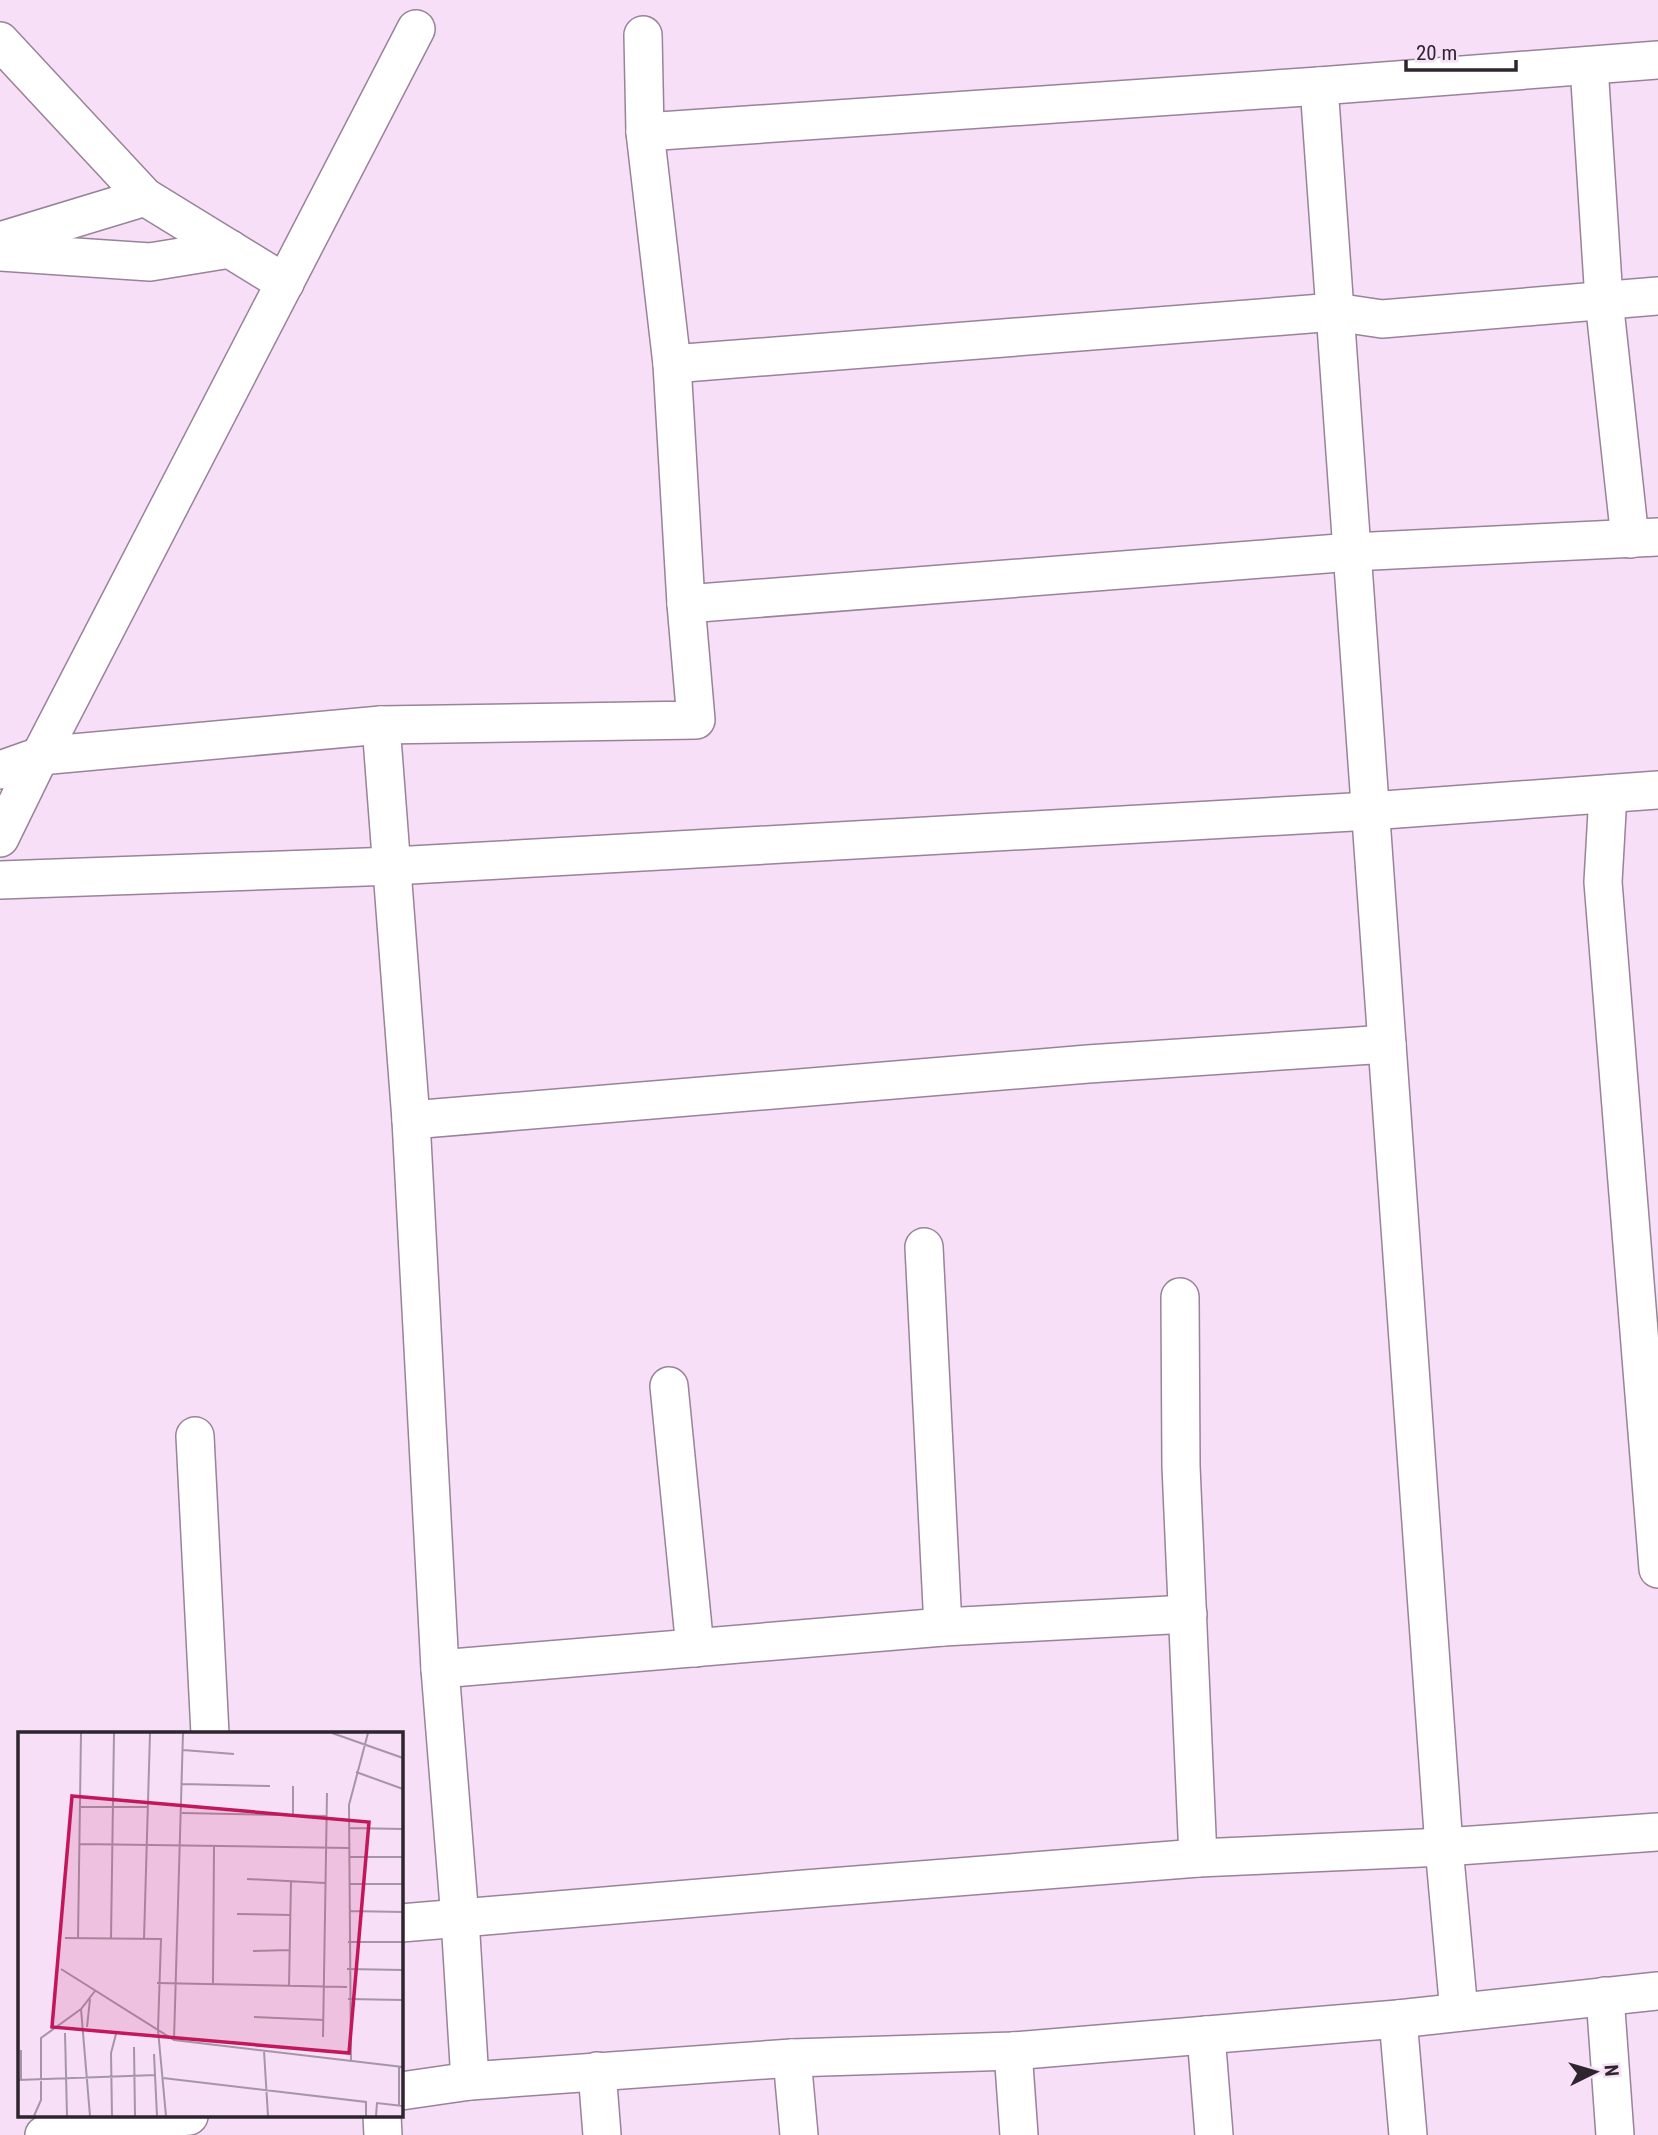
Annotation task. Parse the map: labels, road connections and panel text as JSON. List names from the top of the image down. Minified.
{"scale_bar":"20 m","north":"right"}
